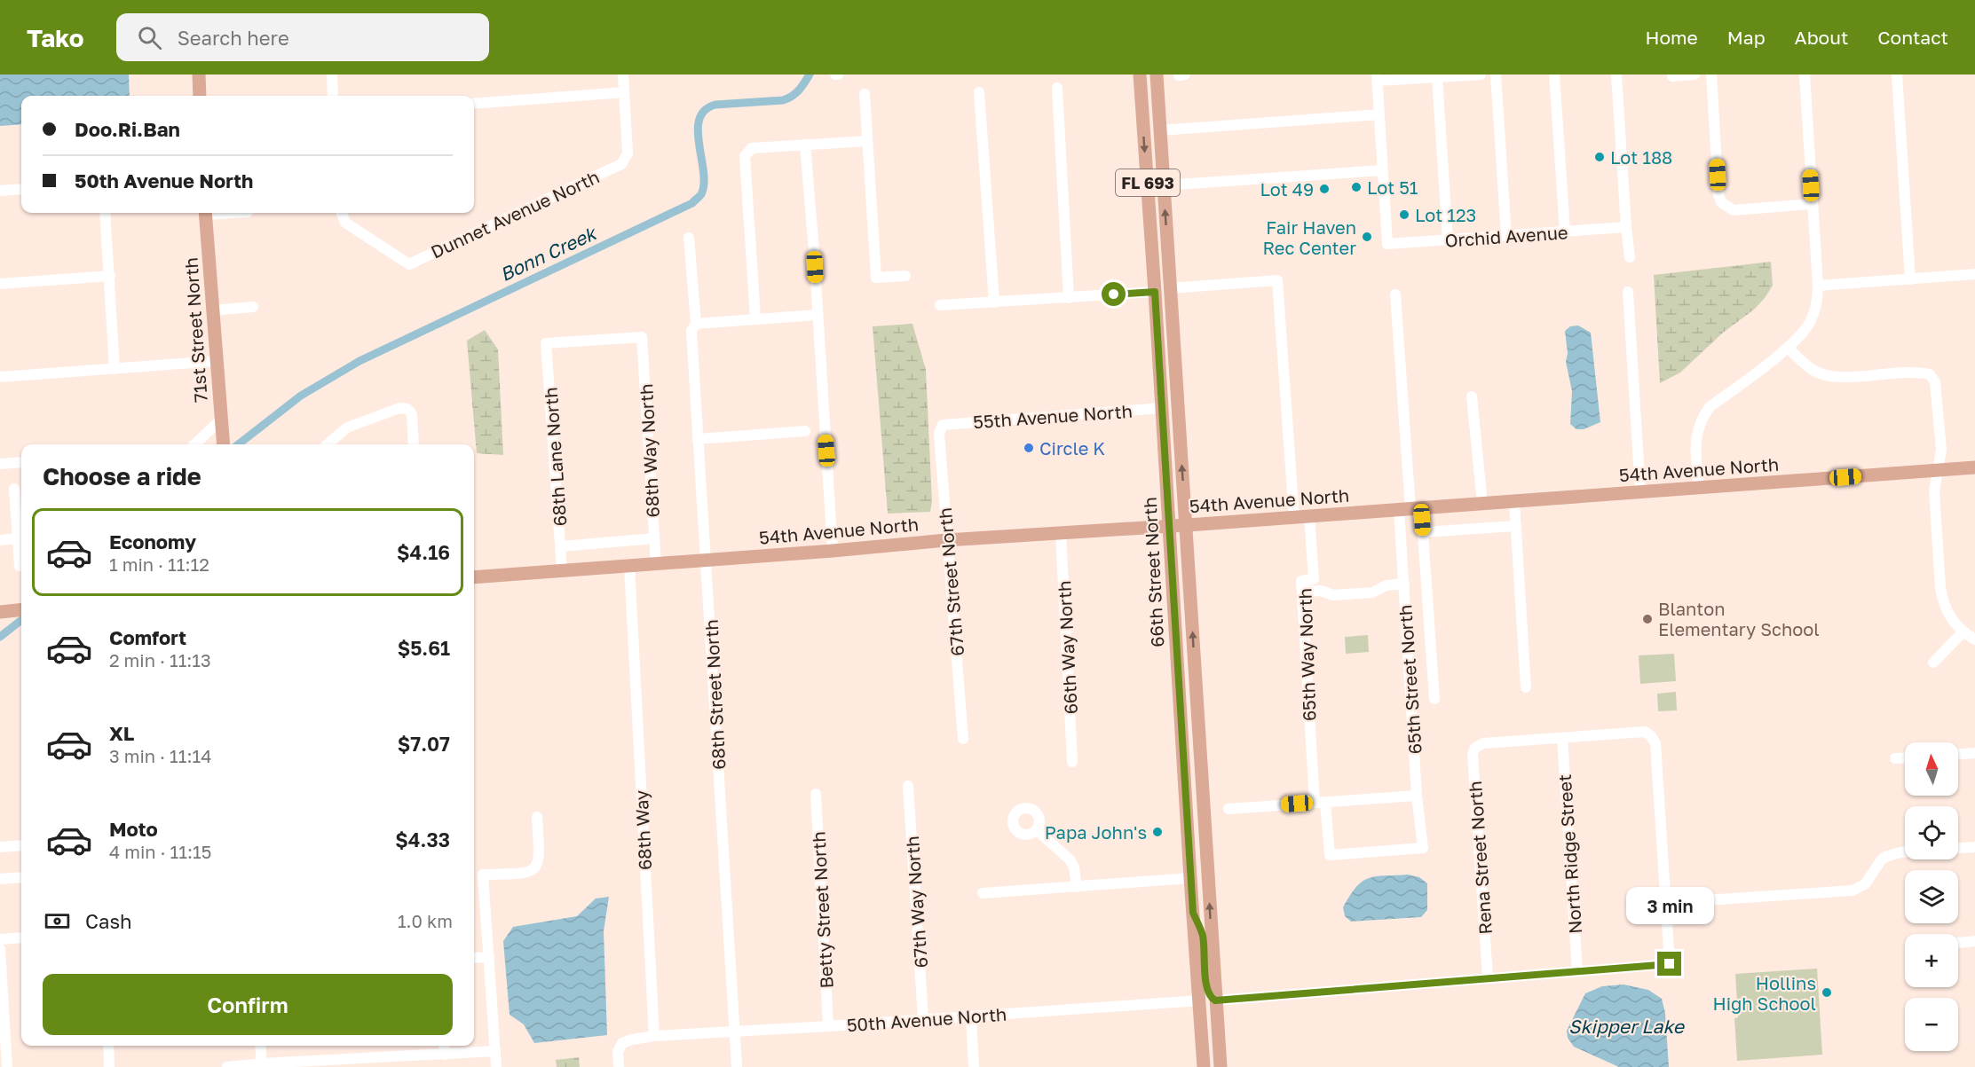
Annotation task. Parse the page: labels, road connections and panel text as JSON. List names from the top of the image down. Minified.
{"streets":{"main road":["FL 693","71st Street North","54th Avenue North","66th Street North"],"street":["Dunnet Avenue North","Orchid Avenue","55th Avenue North","68th Way North","68th Lane North","67th Street North","66th Way North","65th Way North","65th Street North","68th Street North","68th Way","North Ridge Street","Rena Street North","67th Way North","Betty Street North","50th Avenue North"]},"crossings":[["55th Avenue North","66th Street North"],["55th Avenue North","67th Street North"],["68th Way North","68th Lane North"],["68th Way North","54th Avenue North"],["68th Lane North","54th Avenue North"],["54th Avenue North","66th Street North"],["54th Avenue North","67th Street North"],["54th Avenue North","66th Way North"],["54th Avenue North","65th Way North"],["54th Avenue North","65th Street North"],["54th Avenue North","68th Street North"],["54th Avenue North","68th Way"],["66th Street North","50th Avenue North"],["65th Way North","65th Street North"],["68th Street North","50th Avenue North"],["68th Way","50th Avenue North"],["North Ridge Street","Rena Street North"],["67th Way North","50th Avenue North"],["Betty Street North","50th Avenue North"]],"water":["Bonn Creek","Skipper Lake"],"places":["Lot 188","Lot 51","Lot 49","Lot 123","Fair Haven Rec Center","Circle K","Blanton Elementary School","Papa John's","Hollins High School"],"north":"top","page":{"header":"Tako","search":"Search here","nav":["Home","Map","About","Contact"],"banner":["Doo.Ri.Ban","50th Avenue North"],"heading":"Choose a ride","list":[{"name":"Economy","note":"1 min · 11:12","value":"$4.16"},{"name":"Comfort","note":"2 min · 11:13","value":"$5.61"},{"name":"XL","note":"3 min · 11:14","value":"$7.07"},{"name":"Moto","note":"4 min · 11:15","value":"$4.33"}],"map_buttons":["+","−"],"bubble":"3 min","pay":["Cash","1.0 km"],"buttons":"Confirm"}}
